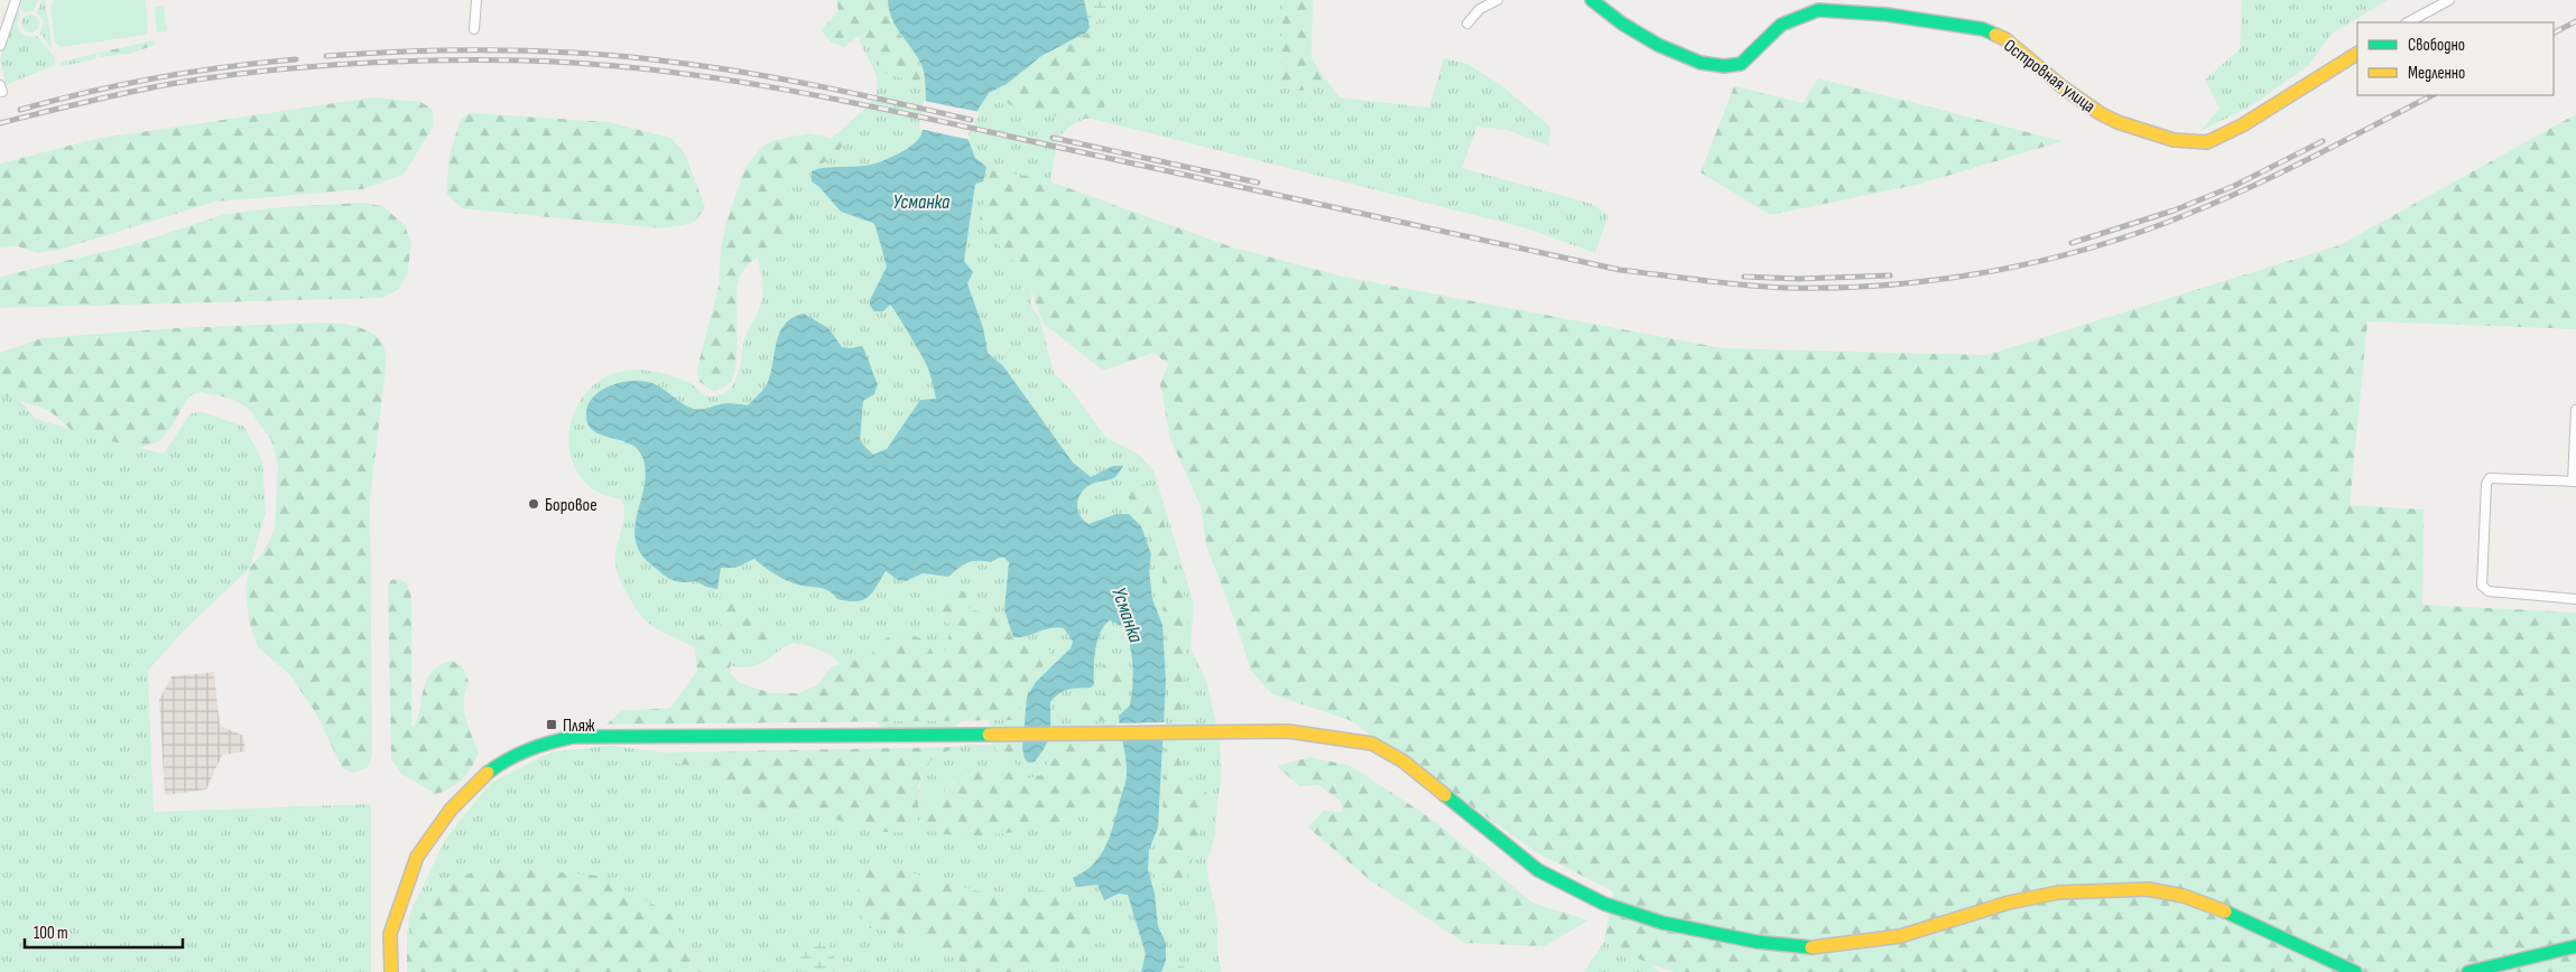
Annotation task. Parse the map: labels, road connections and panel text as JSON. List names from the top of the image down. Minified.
{"streets":{"street":["Островная улица"]},"water":["Усманка"],"places":{"other":["Боровое"],"transit":["Пляж"]},"legend":["Свободно","Медленно"],"scale_bar":"100 m"}
